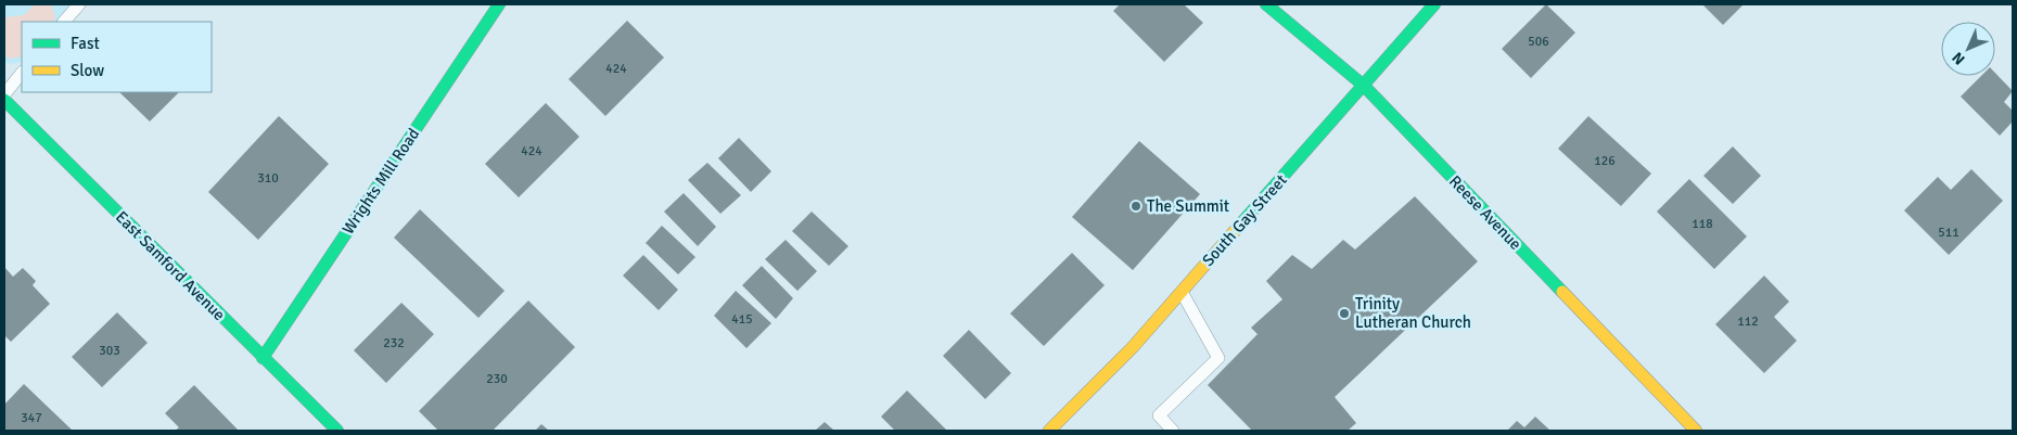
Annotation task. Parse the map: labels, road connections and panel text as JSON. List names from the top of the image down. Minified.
{"streets":{"street":["Wrights Mill Road","Reese Avenue","South Gay Street","East Samford Avenue"]},"crossings":[["Wrights Mill Road","East Samford Avenue"],["Reese Avenue","South Gay Street"]],"places":["The Summit","Trinity Lutheran Church"],"house_numbers":["506","424","424","126","310","118","511","415","112","232","303","230","347"],"legend":["Fast","Slow"],"north":"bottom left"}
